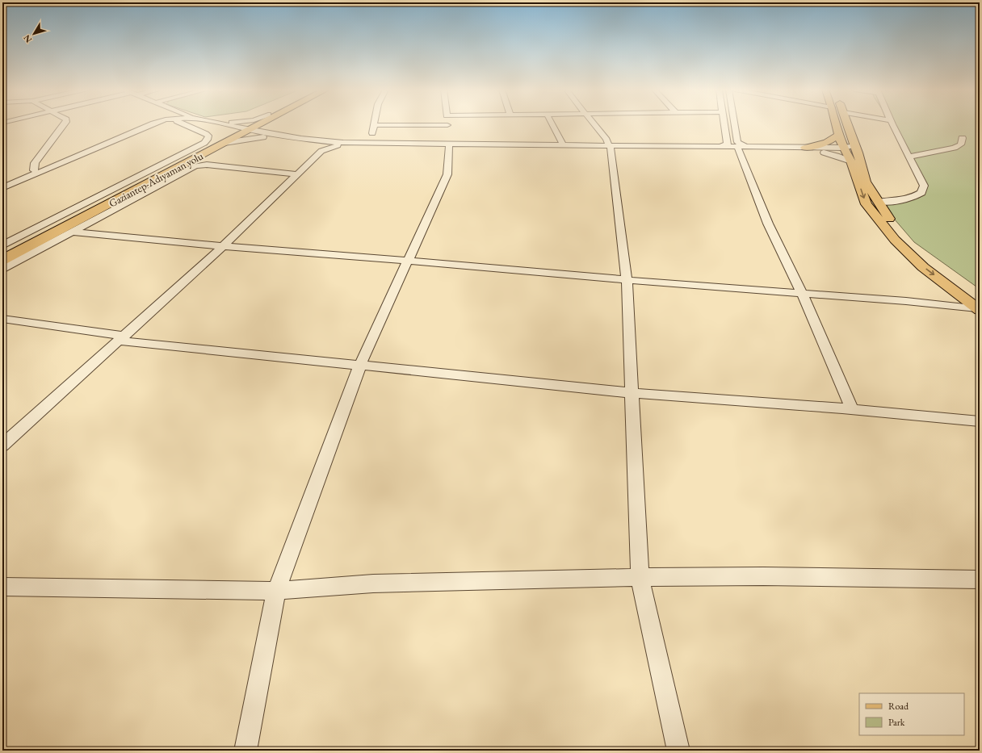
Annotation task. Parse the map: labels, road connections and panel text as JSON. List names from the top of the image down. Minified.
{"streets":{"highway":["Gaziantep-Adıyaman yolu"]},"legend":["Road","Park"],"north":"bottom left"}
